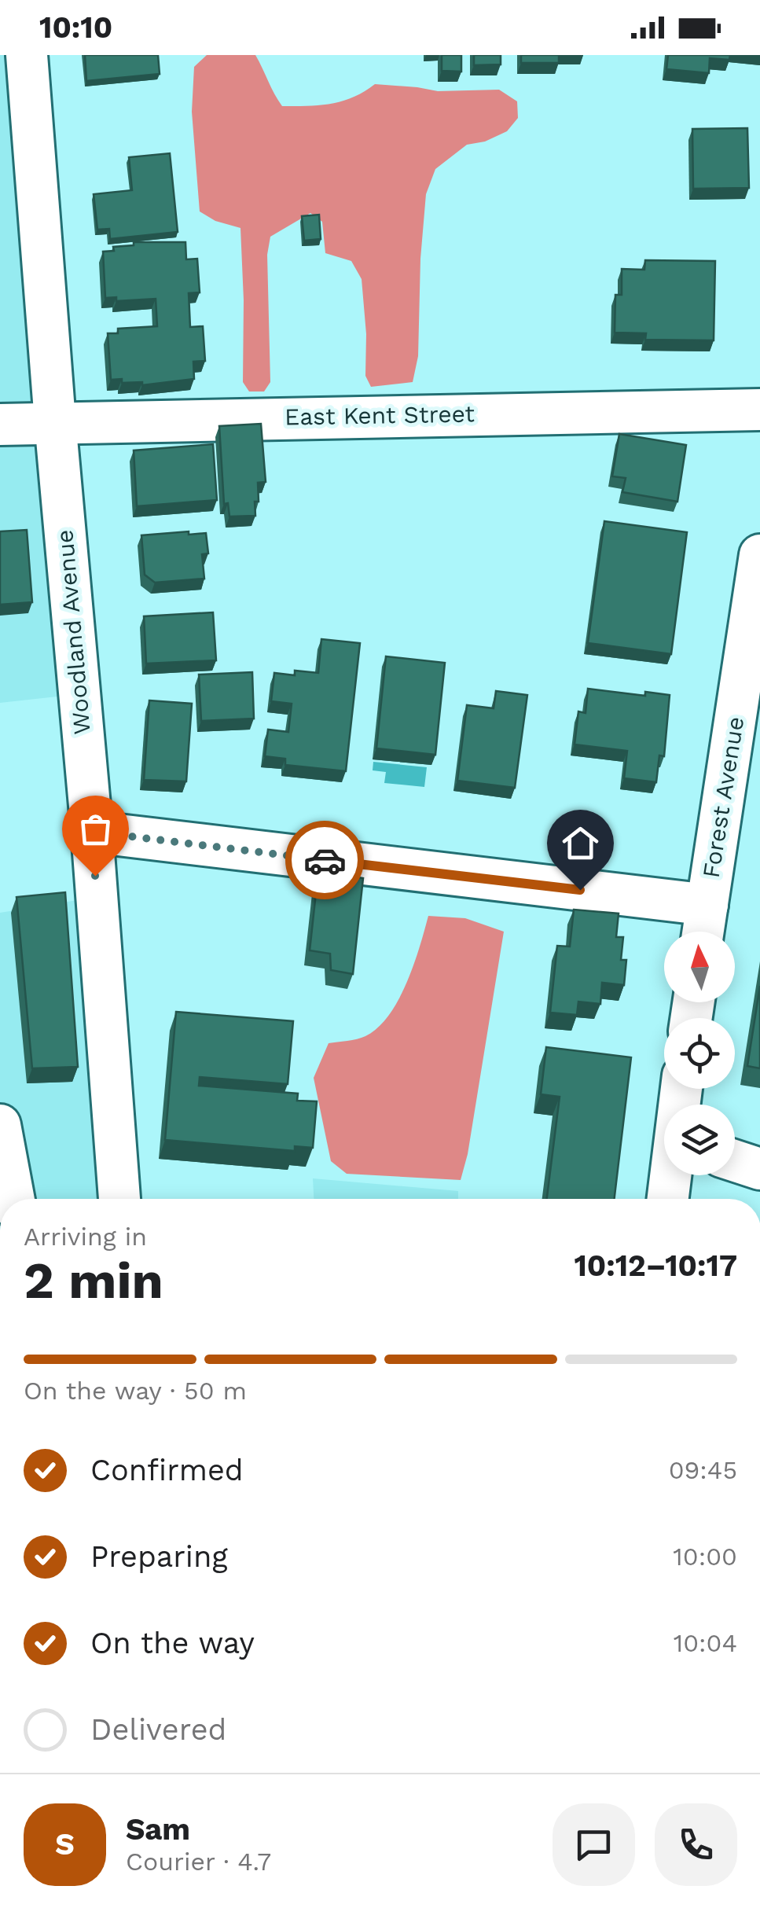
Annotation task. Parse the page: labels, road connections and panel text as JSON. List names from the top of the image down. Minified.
{"streets":{"street":["East Kent Street","Woodland Avenue","Forest Avenue"]},"crossings":[["East Kent Street","Woodland Avenue"]],"north":"top","page":{"status":"10:10","heading":["2 min","Arriving in","10:12–10:17"],"panel":["Sam","Courier · 4.7"],"bar":"On the way · 50 m","list":[["Confirmed","09:45"],["Preparing","10:00"],["On the way","10:04"],"Delivered"],"round":"S"}}
